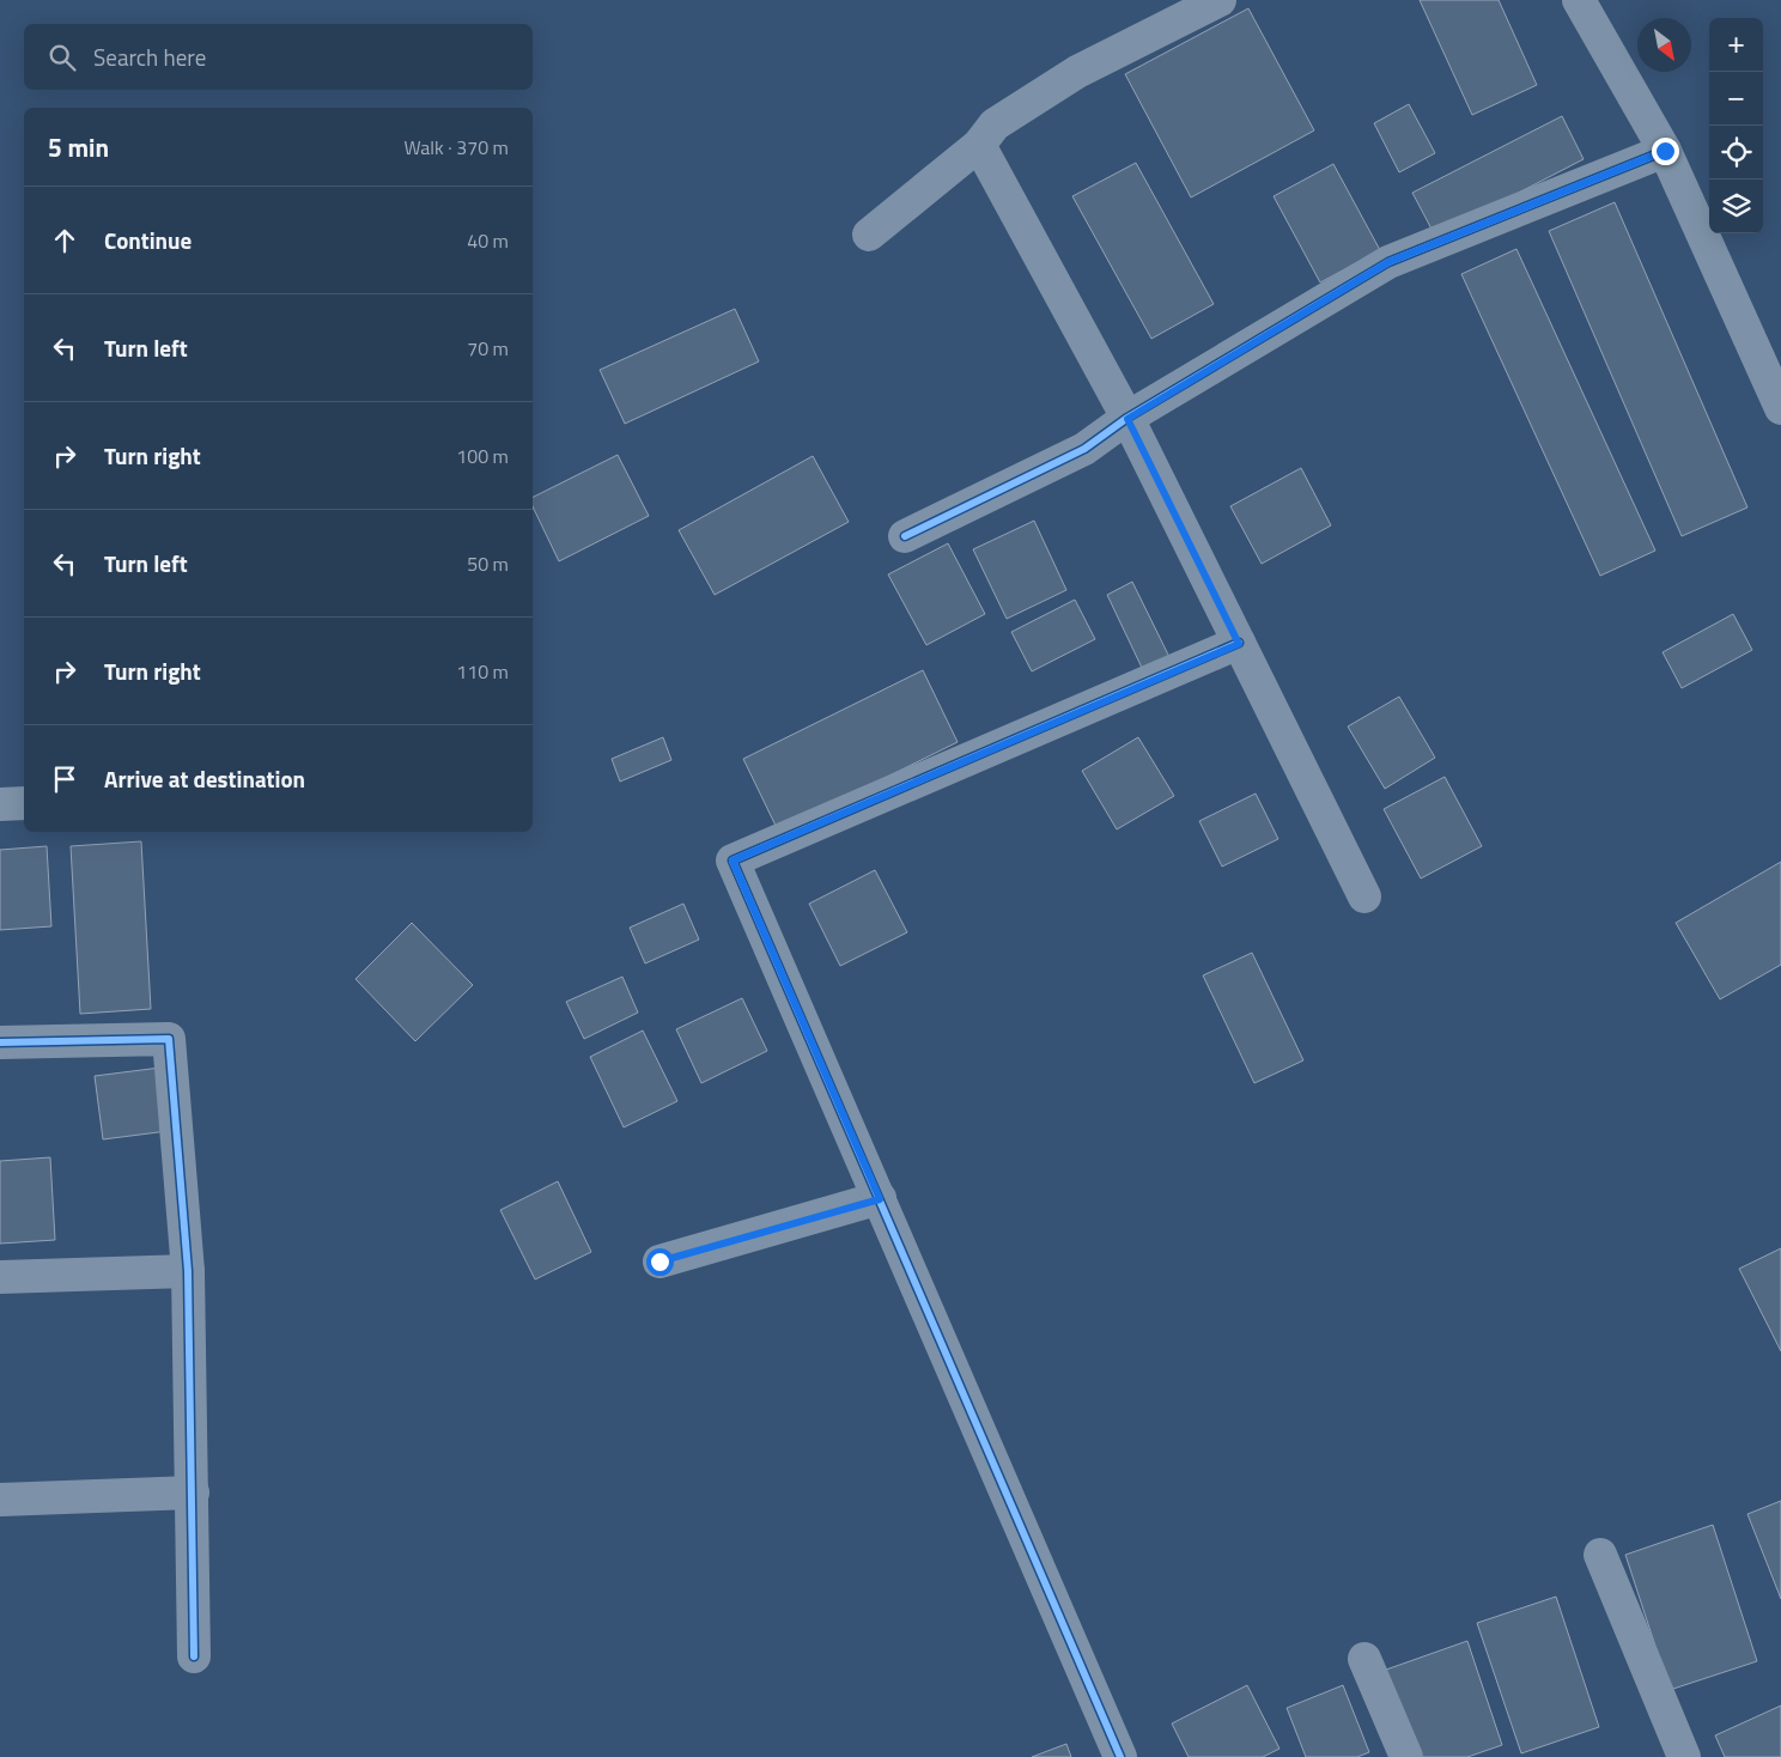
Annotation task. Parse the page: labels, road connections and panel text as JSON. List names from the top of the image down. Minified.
{"north":"bottom right","page":{"map_buttons":["+","−"],"search":"Search here","heading":["5 min","Walk · 370 m"],"list":[["Continue","40 m"],["Turn left","70 m"],["Turn right","100 m"],["Turn left","50 m"],["Turn right","110 m"],"Arrive at destination"]}}
